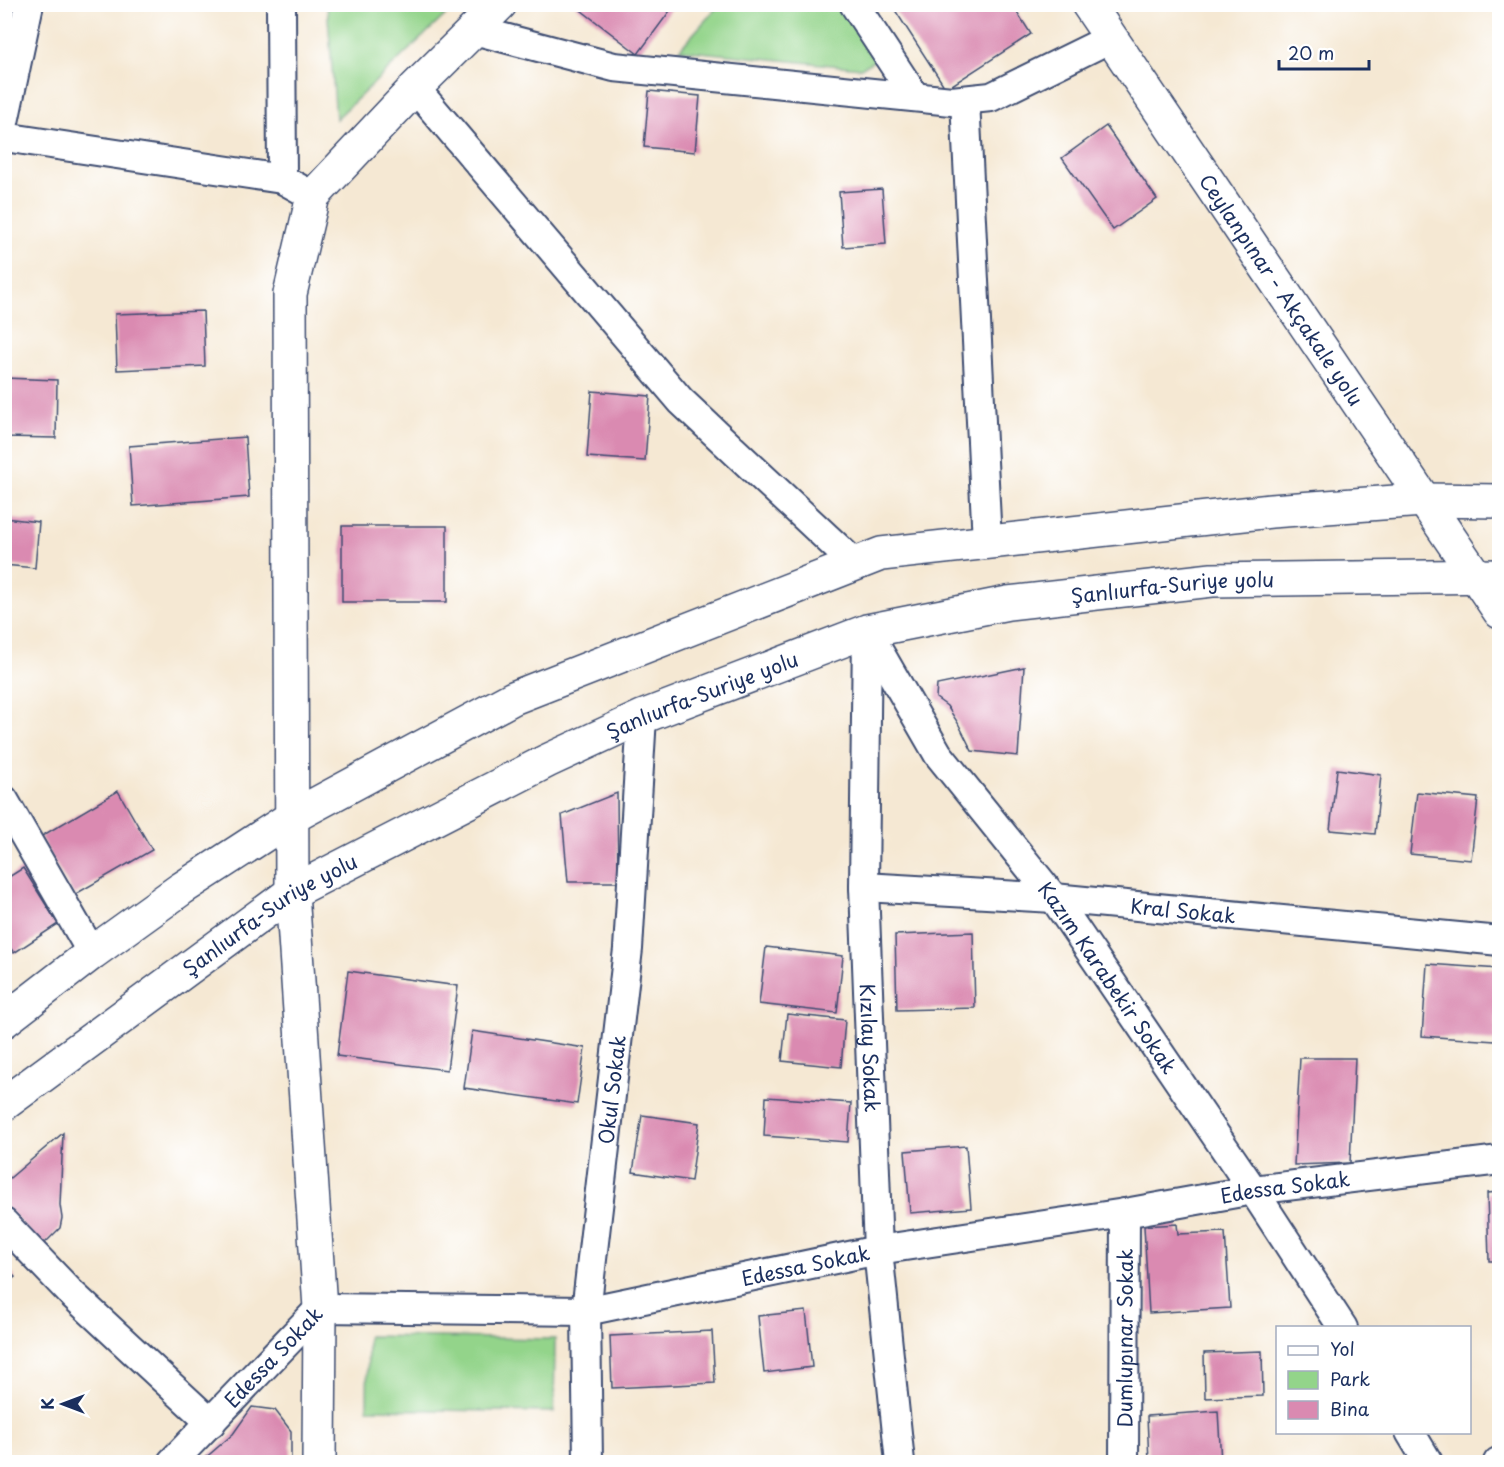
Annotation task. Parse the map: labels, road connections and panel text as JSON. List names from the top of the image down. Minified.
{"streets":{"main road":["Ceylanpınar - Akçakale yolu","Şanlıurfa-Suriye yolu"],"street":["Kral Sokak","Kazım Karabekir Sokak","Kızılay Sokak","Okul Sokak","Edessa Sokak","Dumlupınar Sokak"]},"crossings":[["Ceylanpınar - Akçakale yolu","Şanlıurfa-Suriye yolu"],["Şanlıurfa-Suriye yolu","Kazım Karabekir Sokak"],["Şanlıurfa-Suriye yolu","Kızılay Sokak"],["Şanlıurfa-Suriye yolu","Okul Sokak"],["Kral Sokak","Kazım Karabekir Sokak"],["Kral Sokak","Kızılay Sokak"],["Kazım Karabekir Sokak","Kızılay Sokak"],["Kazım Karabekir Sokak","Edessa Sokak"],["Kızılay Sokak","Edessa Sokak"],["Okul Sokak","Edessa Sokak"],["Edessa Sokak","Dumlupınar Sokak"]],"legend":["Yol","Park","Bina"],"scale_bar":"20 m","north":"left"}
